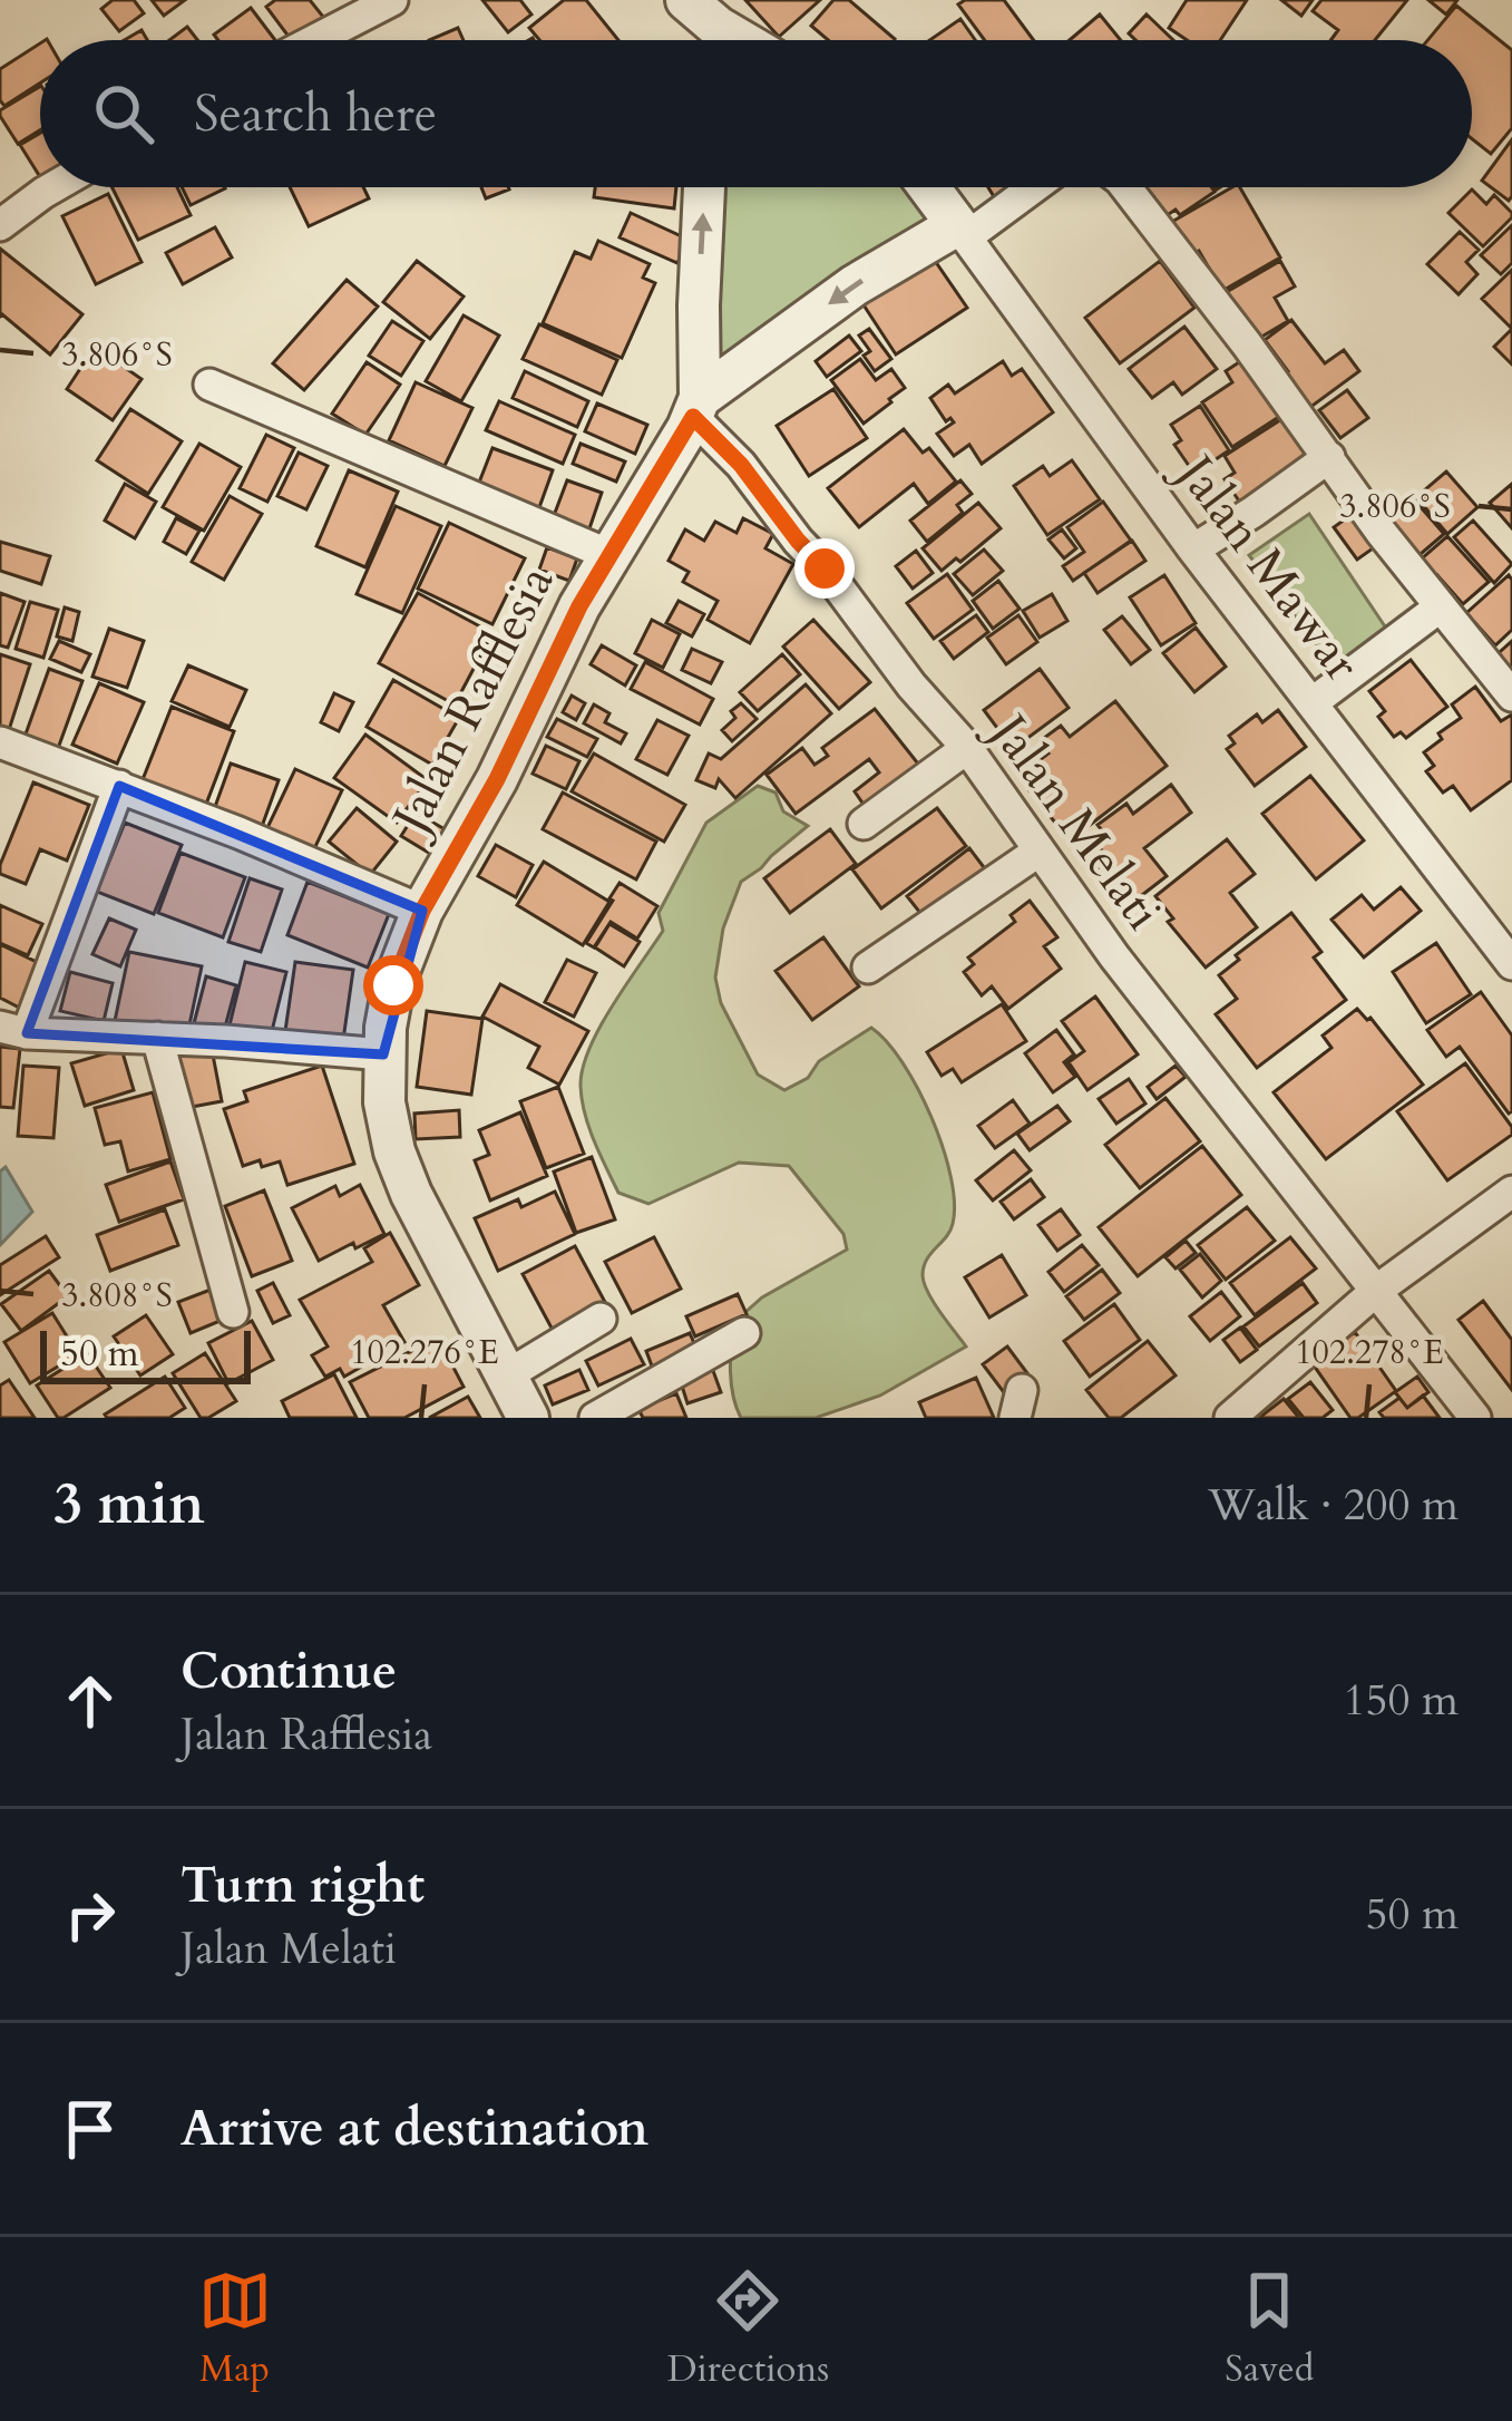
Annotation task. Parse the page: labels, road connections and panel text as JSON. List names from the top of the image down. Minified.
{"streets":{"street":["Jalan Mawar","Jalan Rafflesia","Jalan Melati"]},"crossings":[["Jalan Mawar","Jalan Rafflesia"],["Jalan Rafflesia","Jalan Melati"]],"scale_bar":"50 m","page":{"search":"Search here","scale":"50 m","heading":["3 min","Walk · 200 m"],"list":[["Continue","Jalan Rafflesia","150 m"],["Turn right","Jalan Melati","50 m"],"Arrive at destination"],"nav":["Map","Directions","Saved"]},"coordinates":["3.806°S","3.808°S","102.276°E","102.278°E"]}
